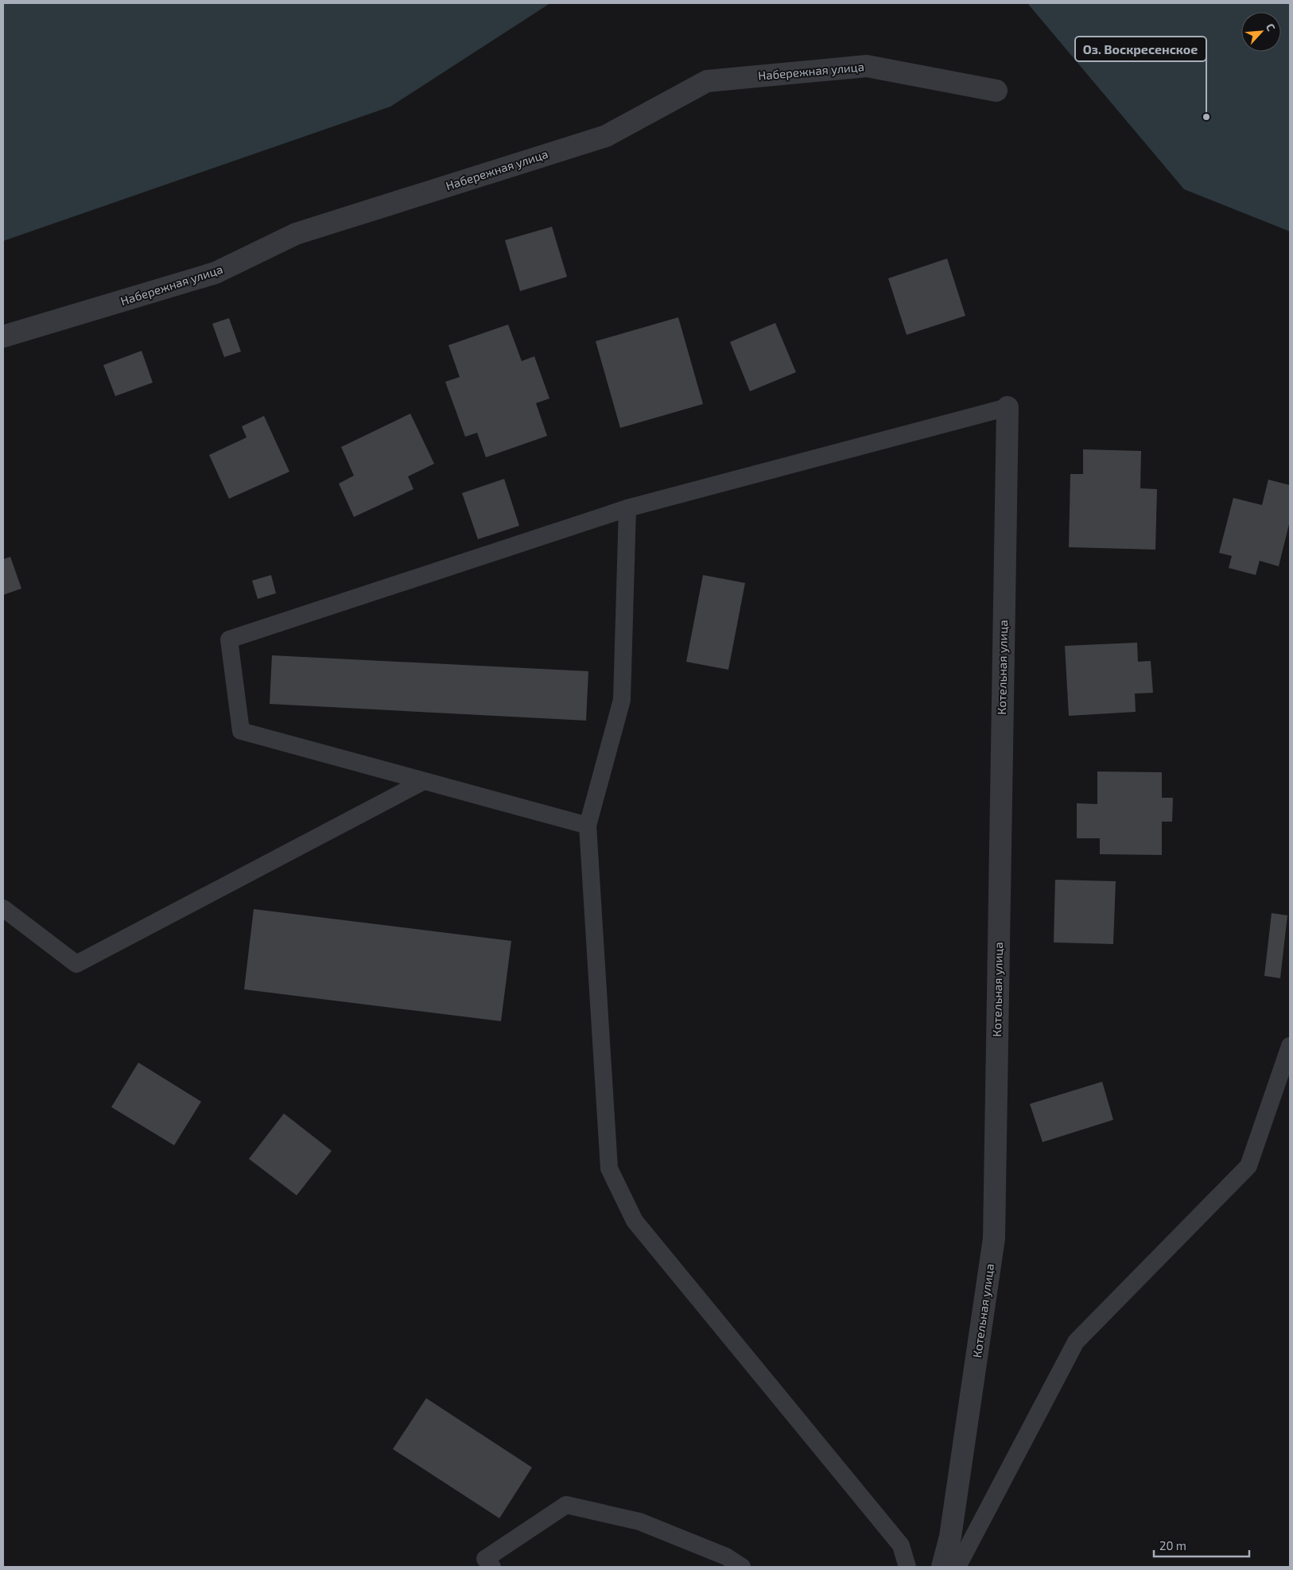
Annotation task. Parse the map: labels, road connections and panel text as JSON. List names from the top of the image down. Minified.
{"streets":{"street":["Набережная улица","Котельная улица"]},"places":["Оз. Воскресенское"],"scale_bar":"20 m","north":"top right"}
